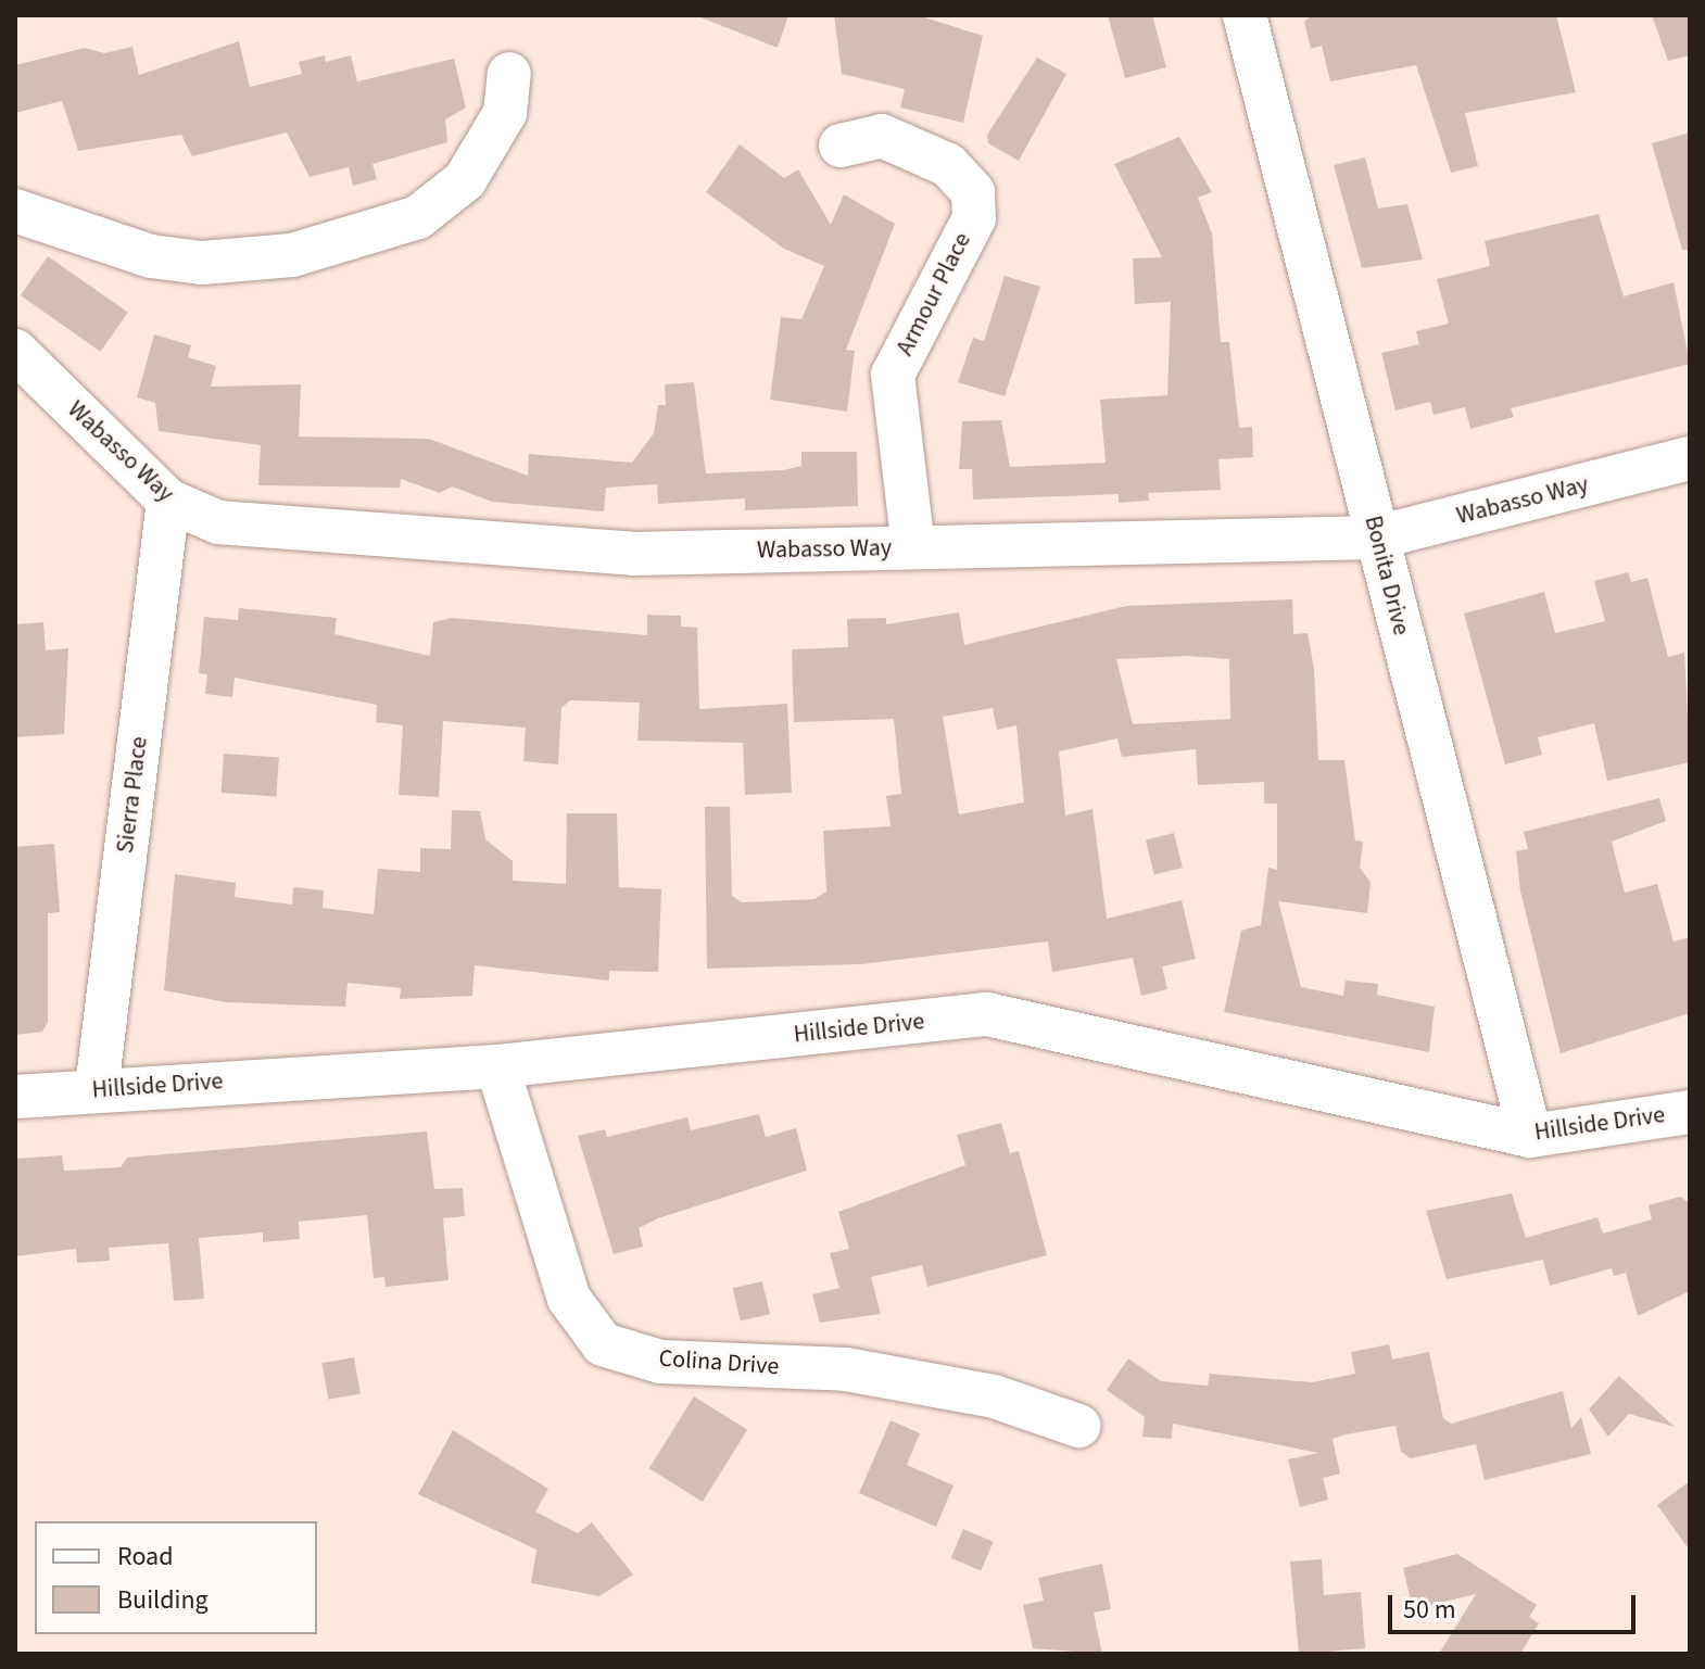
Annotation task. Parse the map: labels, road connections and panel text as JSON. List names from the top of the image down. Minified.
{"streets":{"street":["Armour Place","Wabasso Way","Bonita Drive","Sierra Place","Hillside Drive","Colina Drive"]},"crossings":[["Armour Place","Wabasso Way"],["Wabasso Way","Bonita Drive"],["Wabasso Way","Sierra Place"],["Bonita Drive","Hillside Drive"],["Sierra Place","Hillside Drive"],["Hillside Drive","Colina Drive"]],"legend":["Road","Building"],"scale_bar":"50 m"}
